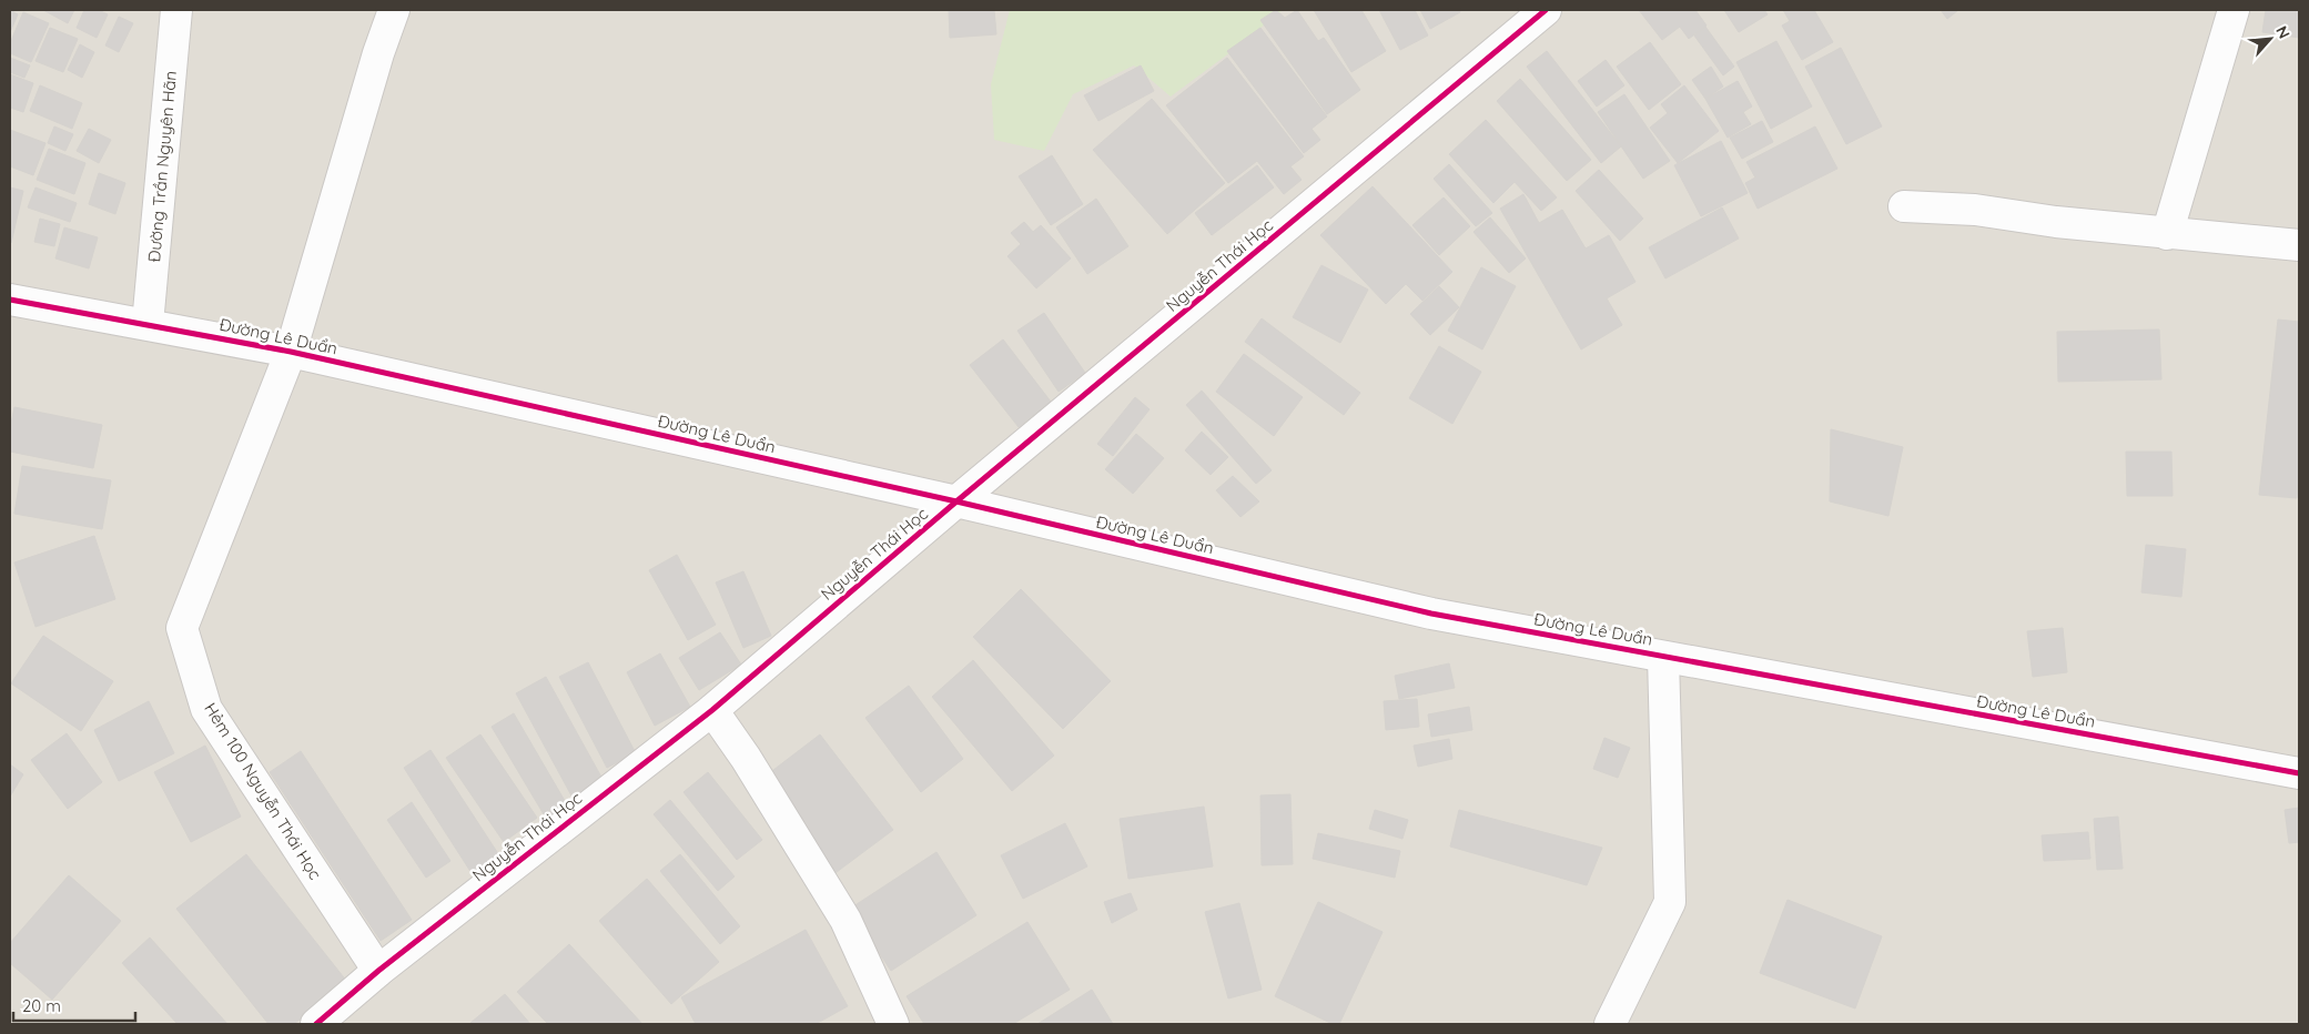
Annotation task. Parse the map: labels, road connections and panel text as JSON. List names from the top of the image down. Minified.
{"streets":{"street":["Đường Trần Nguyên Hãn","Nguyễn Thái Học","Đường Lê Duẩn","Hẻm 100 Nguyễn Thái Học"]},"crossings":[["Đường Trần Nguyên Hãn","Đường Lê Duẩn"],["Nguyễn Thái Học","Đường Lê Duẩn"],["Nguyễn Thái Học","Hẻm 100 Nguyễn Thái Học"],["Đường Lê Duẩn","Hẻm 100 Nguyễn Thái Học"]],"scale_bar":"20 m","north":"top right"}
